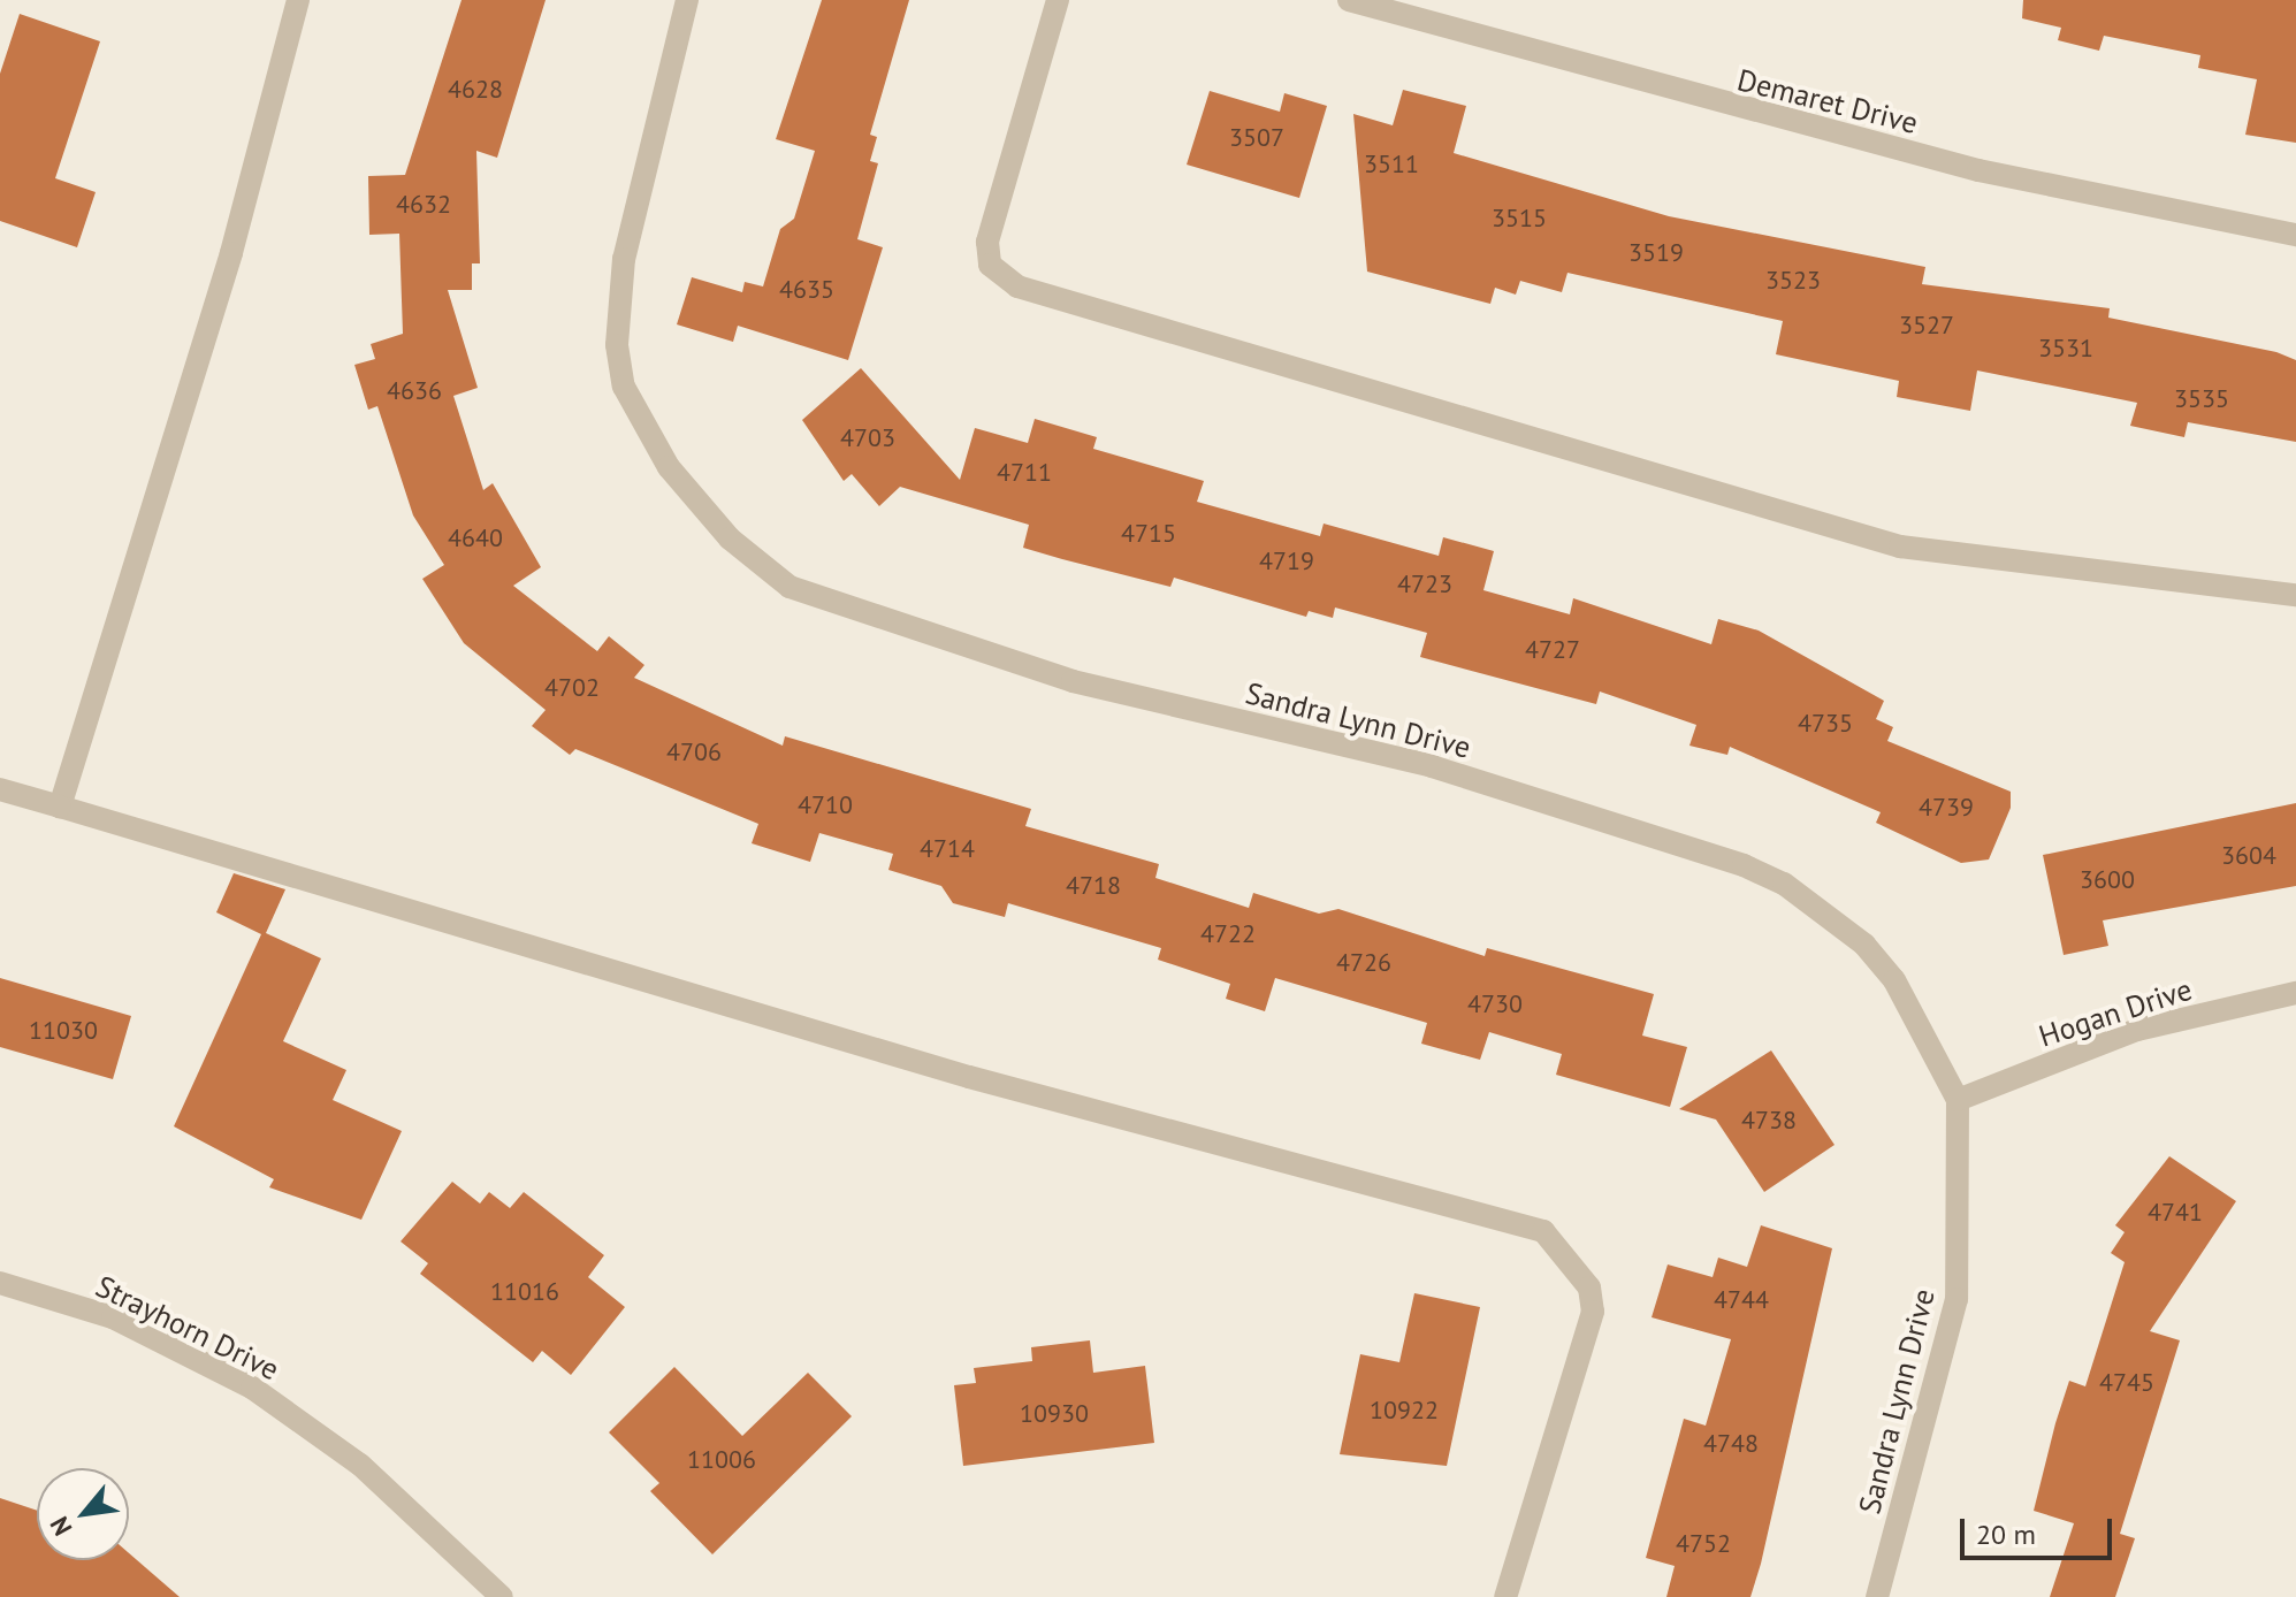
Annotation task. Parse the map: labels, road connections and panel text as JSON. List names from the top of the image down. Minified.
{"streets":{"street":["Demaret Drive","Sandra Lynn Drive","Hogan Drive","Strayhorn Drive"]},"crossings":[["Sandra Lynn Drive","Hogan Drive"]],"house_numbers":["4628","3507","3511","4632","3515","3519","3523","4635","3527","3531","4636","3535","4703","4711","4715","4640","4719","4723","4727","4702","4735","4706","4710","4739","4714","3604","3600","4718","4722","4726","4730","11030","4738","4741","11016","4744","4745","10922","10930","4748","11006","4752"],"scale_bar":"20 m","north":"bottom left"}
